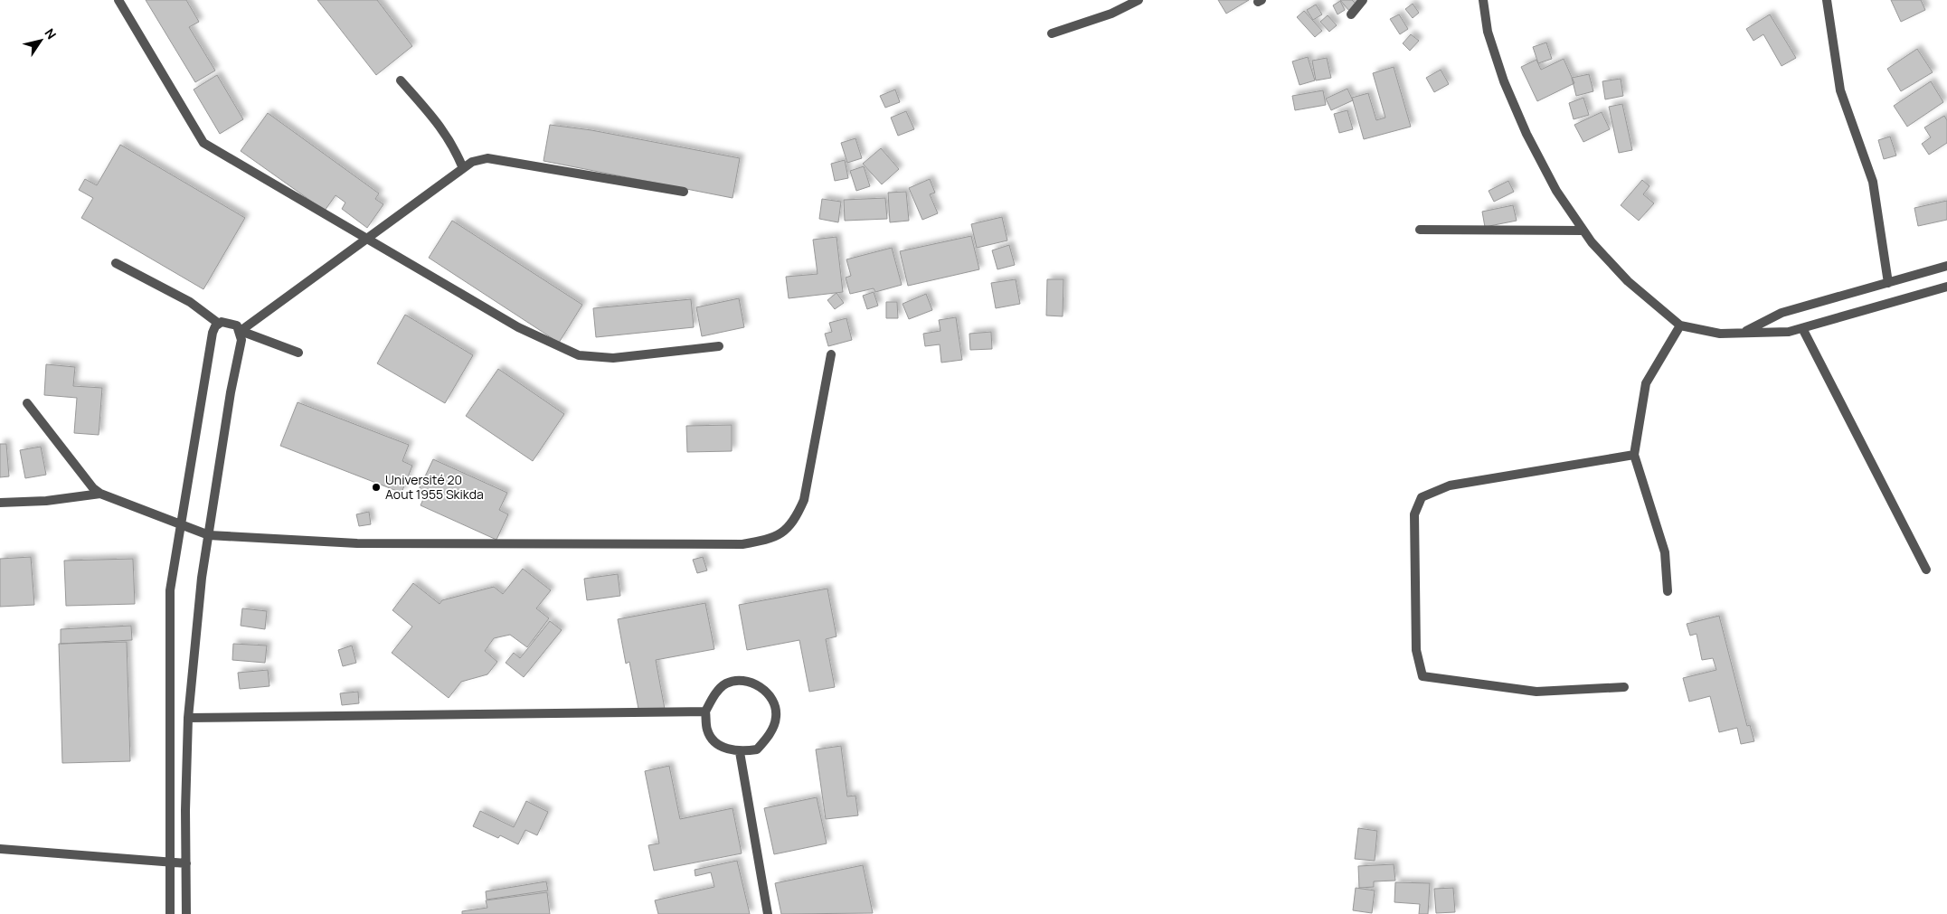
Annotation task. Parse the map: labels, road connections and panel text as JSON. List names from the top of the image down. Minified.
{"places":["Université 20 Aout 1955 Skikda"],"north":"top right"}
